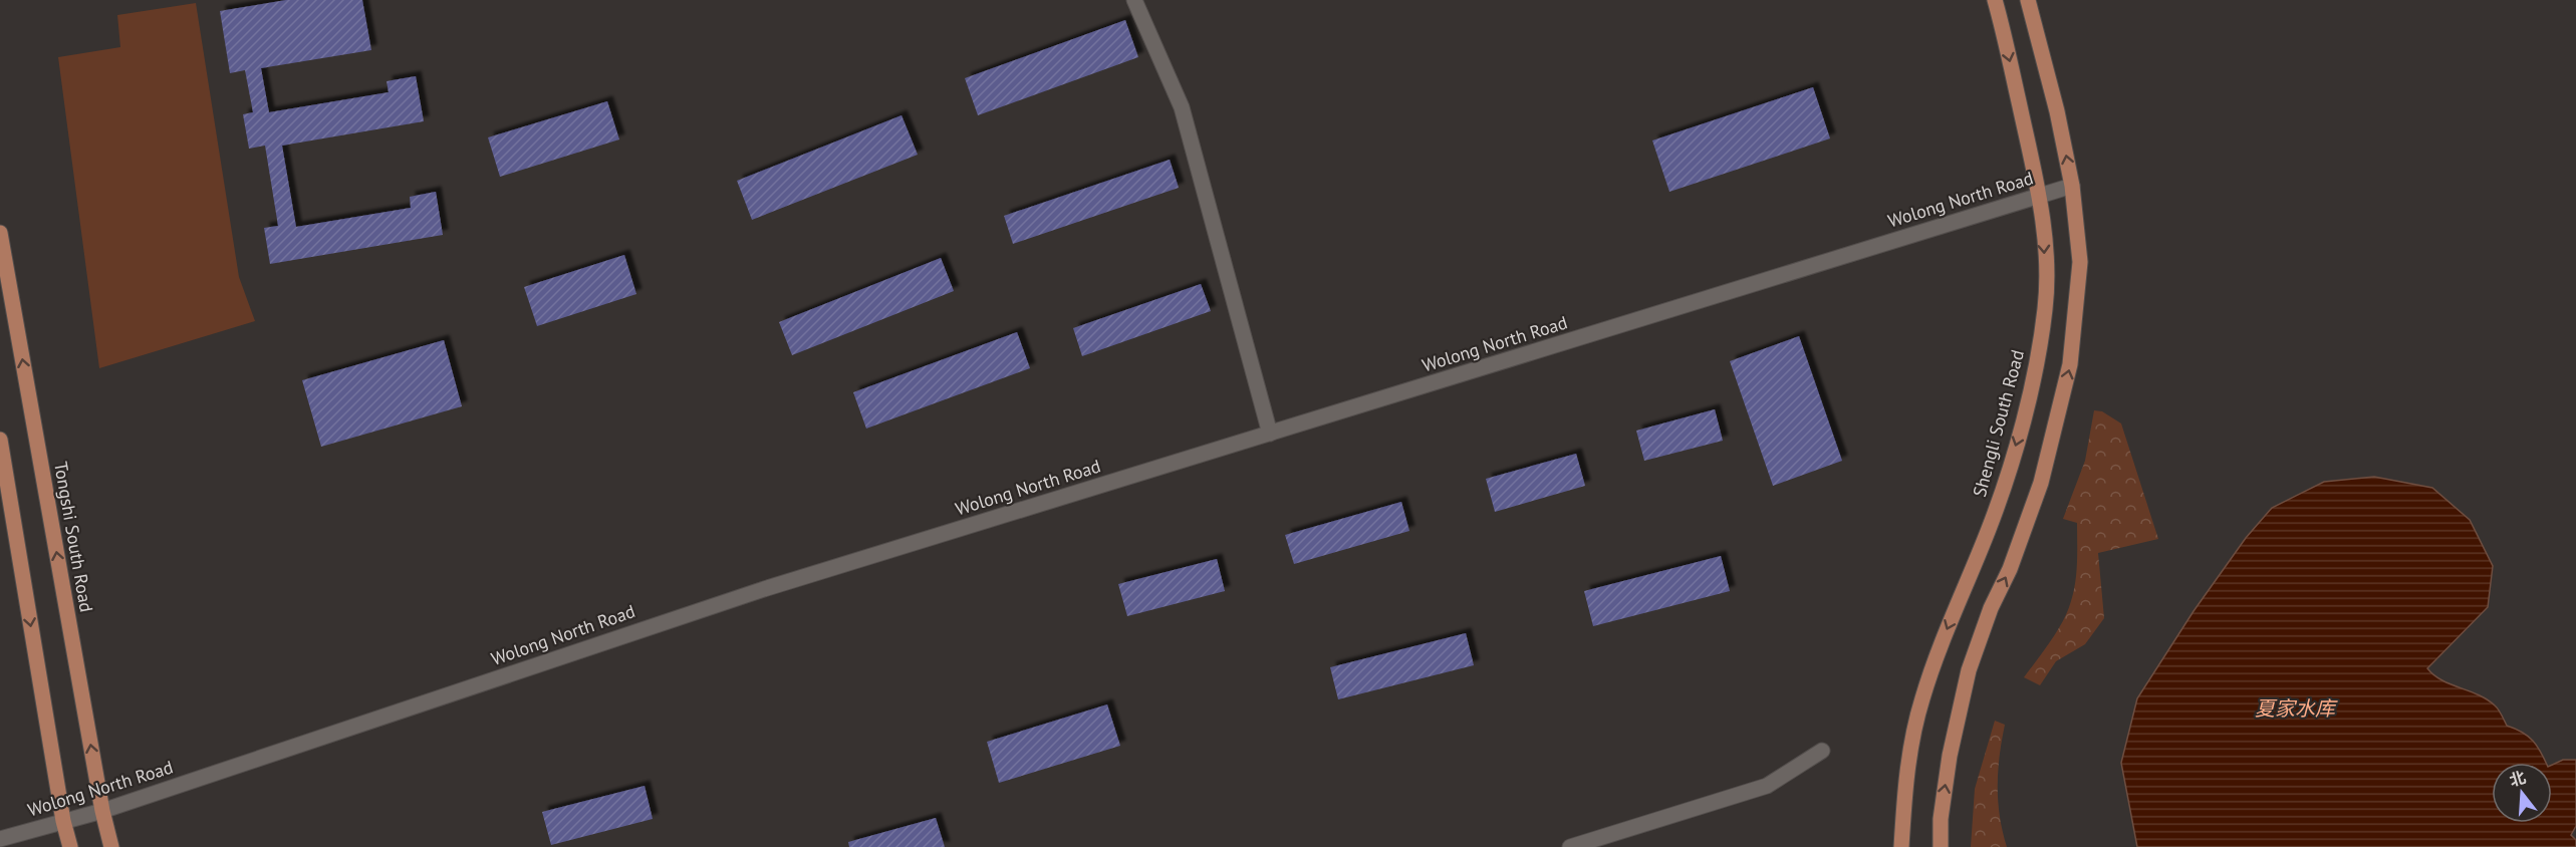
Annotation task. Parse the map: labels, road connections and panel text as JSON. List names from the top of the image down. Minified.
{"streets":{"main road":["Shengli South Road","Tongshi South Road"],"street":["Wolong North Road"]},"crossings":[["Wolong North Road","Shengli South Road"],["Wolong North Road","Tongshi South Road"]],"water":["夏家水库"],"north":"top"}
